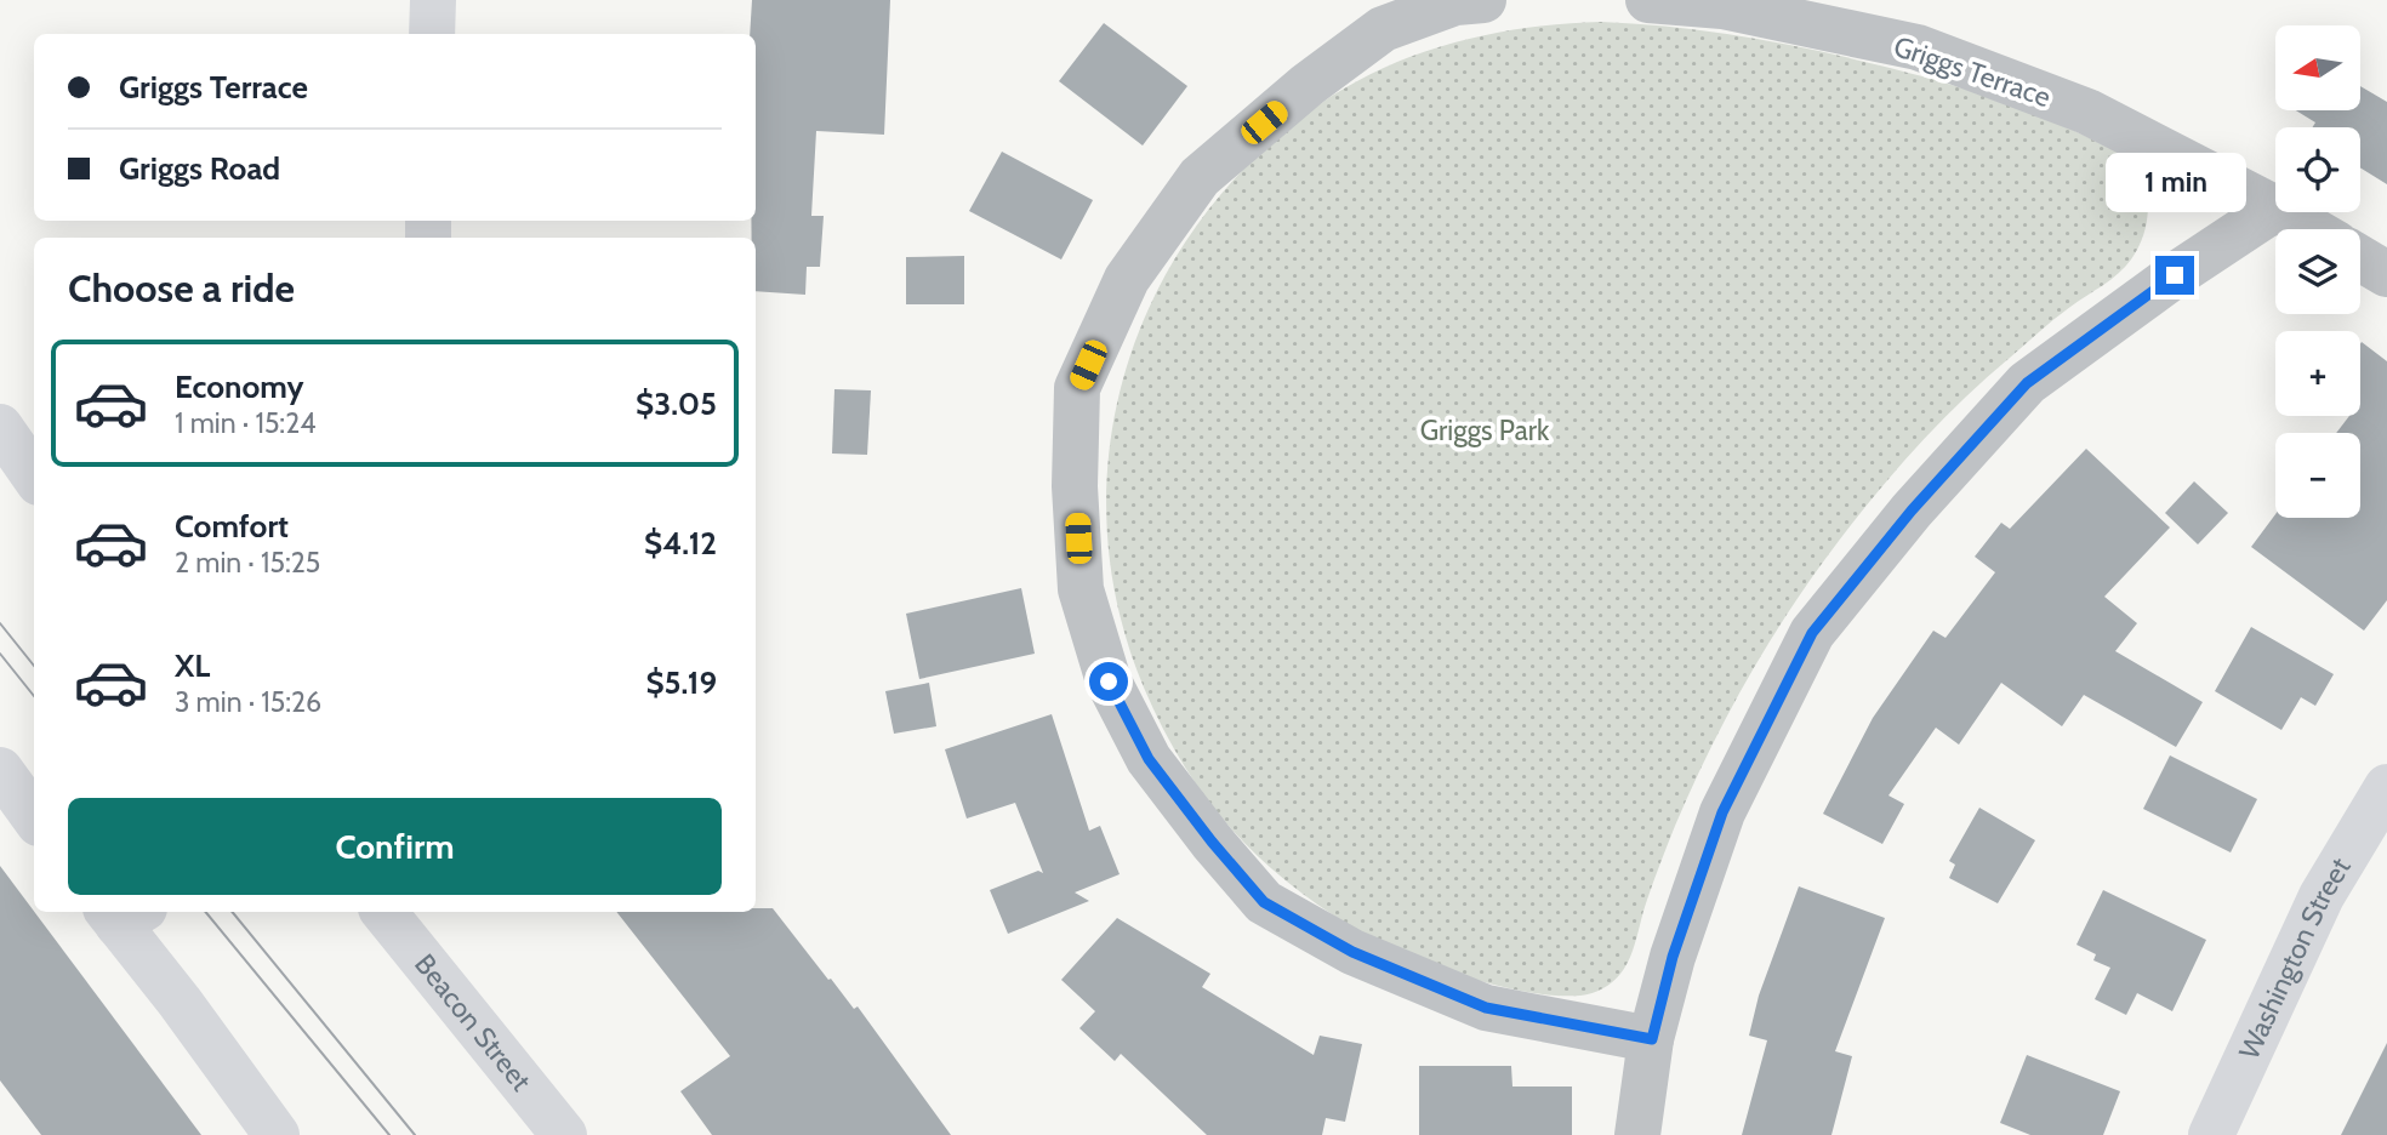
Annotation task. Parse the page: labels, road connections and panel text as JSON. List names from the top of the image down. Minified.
{"streets":{"main road":["Washington Street","Beacon Street"],"street":["Griggs Terrace"]},"parks":["Griggs Park"],"north":"left","page":{"map_buttons":["+","−"],"banner":["Griggs Terrace","Griggs Road"],"bubble":"1 min","heading":"Choose a ride","list":[{"name":"Economy","note":"1 min · 15:24","value":"$3.05"},{"name":"Comfort","note":"2 min · 15:25","value":"$4.12"},{"name":"XL","note":"3 min · 15:26","value":"$5.19"}],"buttons":"Confirm"}}
